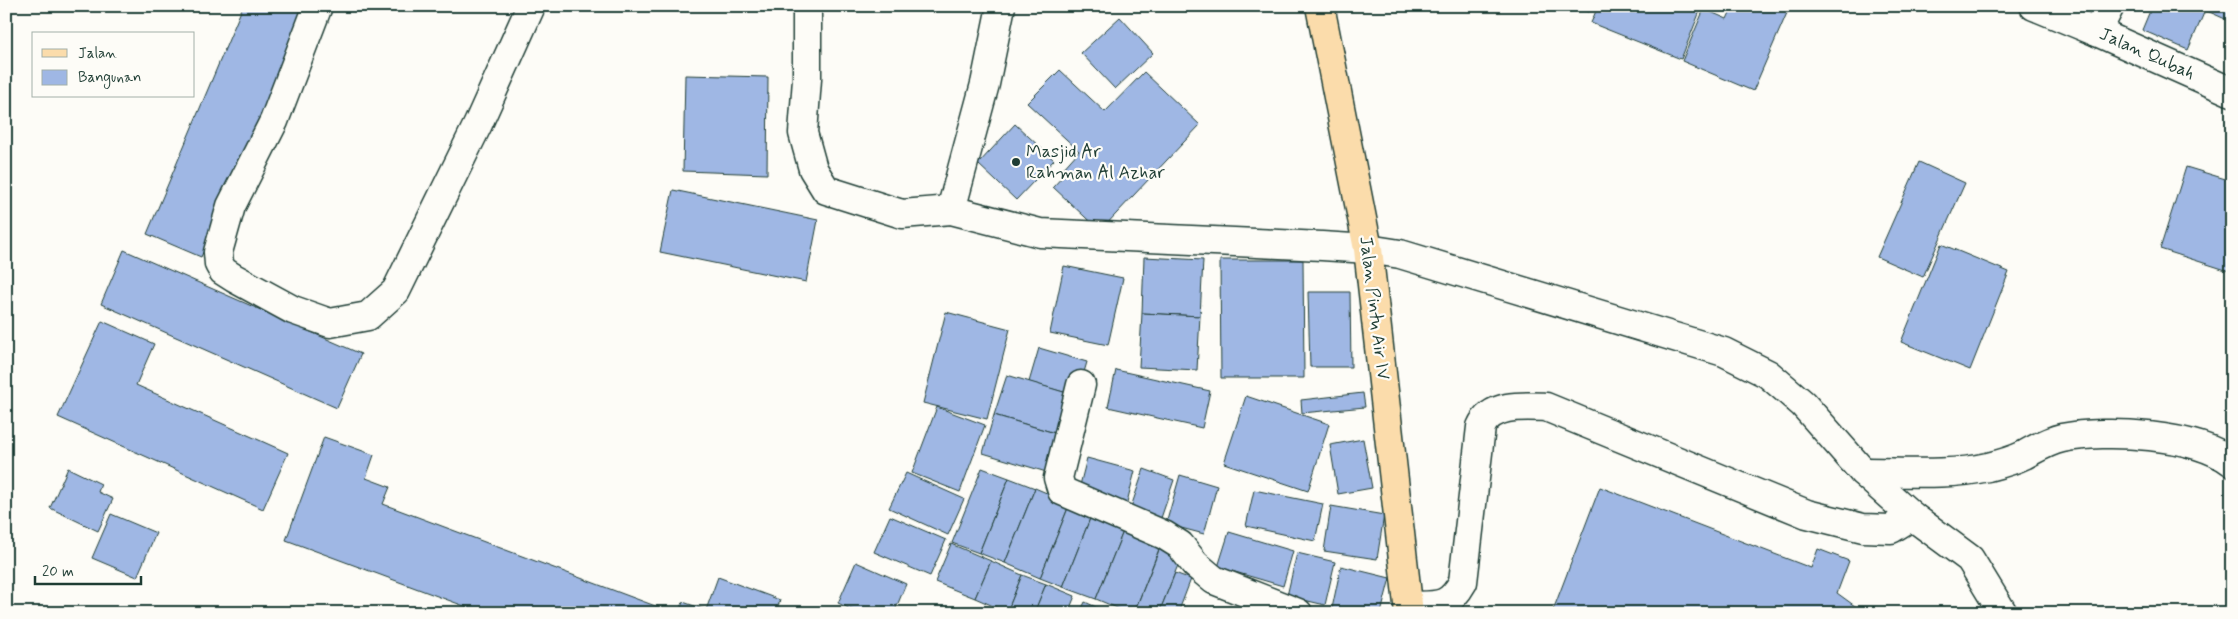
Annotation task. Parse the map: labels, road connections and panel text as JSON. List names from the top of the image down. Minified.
{"streets":{"main road":["Jalan Pintu Air IV"],"street":["Jalan Qubah"]},"places":["Masjid Ar Rahman Al Azhar"],"legend":["Jalan","Bangunan"],"scale_bar":"20 m"}
